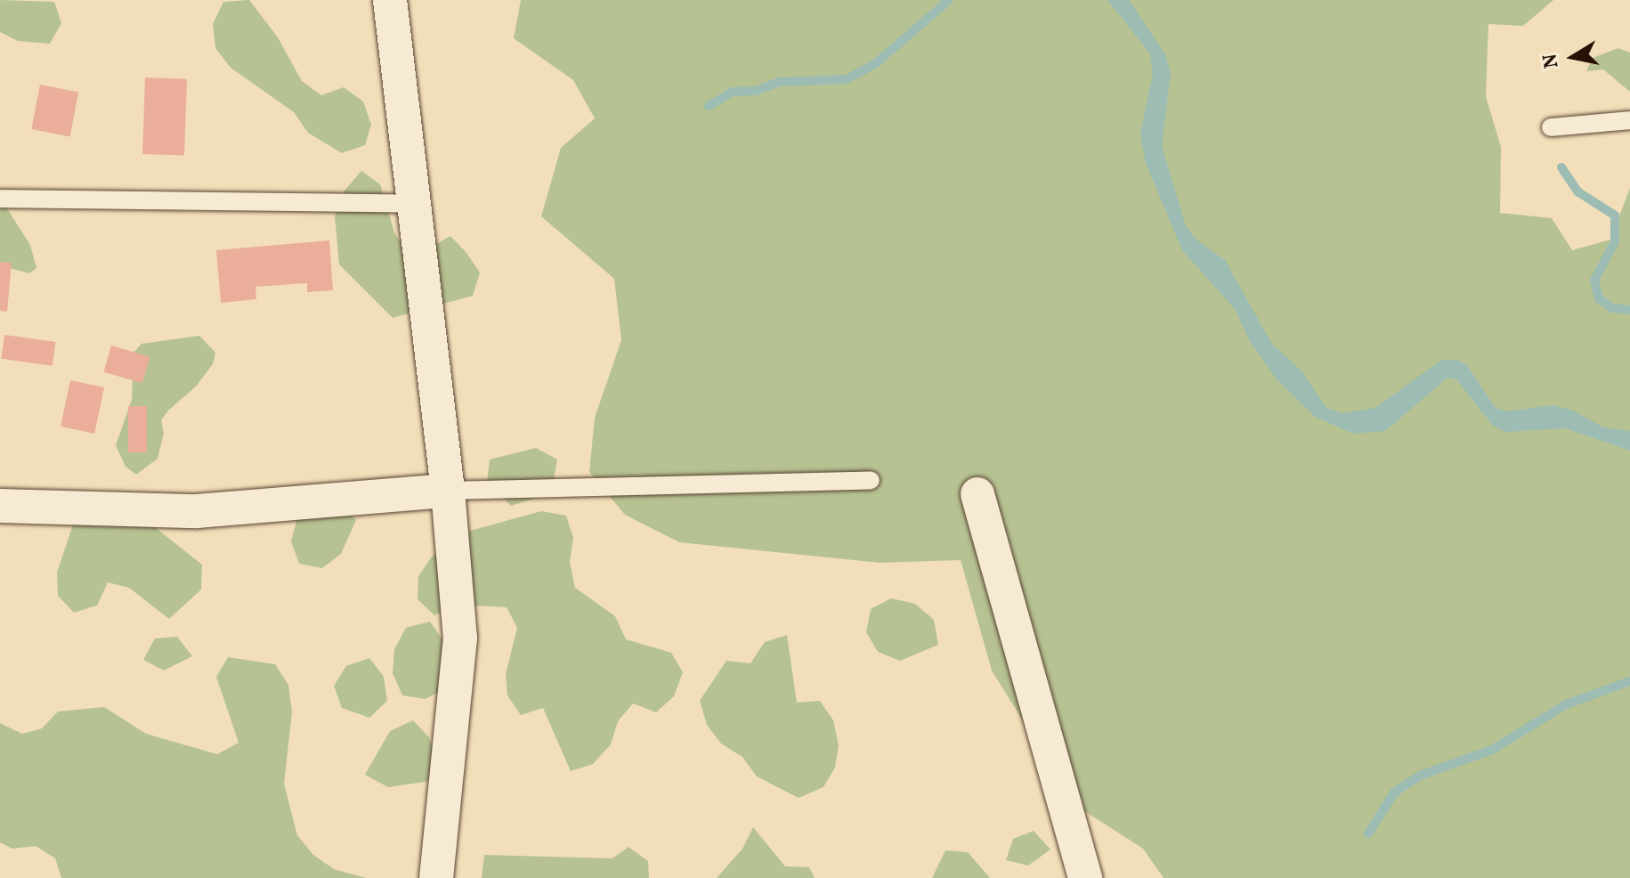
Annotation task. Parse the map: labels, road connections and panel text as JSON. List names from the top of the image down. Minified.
{"north":"left"}
